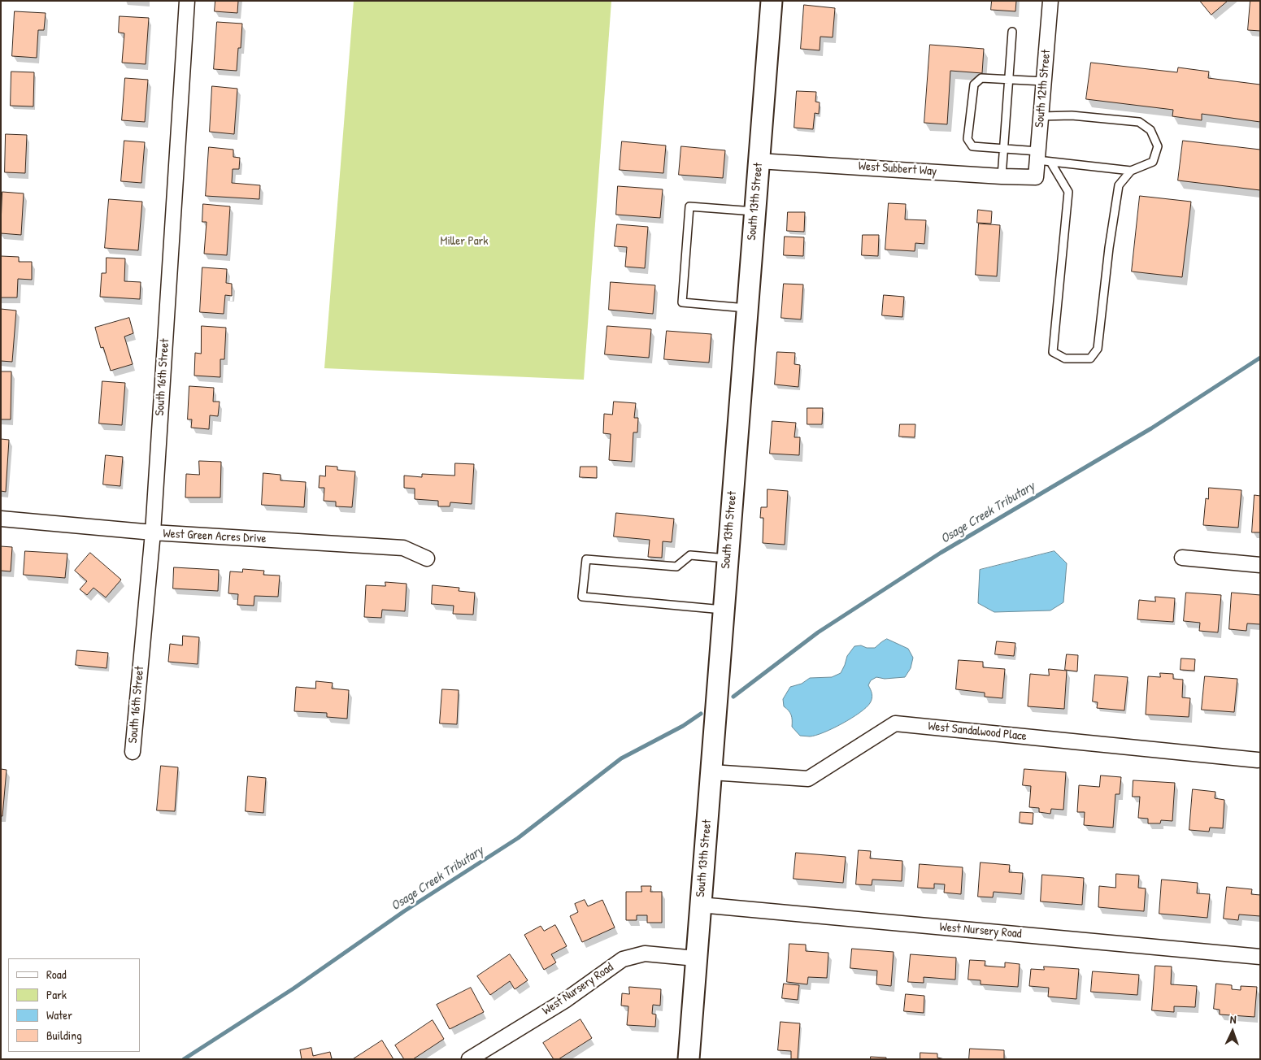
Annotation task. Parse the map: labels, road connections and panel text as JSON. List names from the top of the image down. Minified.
{"streets":{"street":["South 12th Street","West Subbert Way","South 13th Street","South 16th Street","West Green Acres Drive","West Sandalwood Place","West Nursery Road"]},"crossings":[["South 12th Street","West Subbert Way"],["West Subbert Way","South 13th Street"],["South 13th Street","West Sandalwood Place"],["South 13th Street","West Nursery Road"],["South 16th Street","West Green Acres Drive"]],"water":["Osage Creek Tributary"],"parks":["Miller Park"],"legend":["Road","Park","Water","Building"],"north":"top"}
